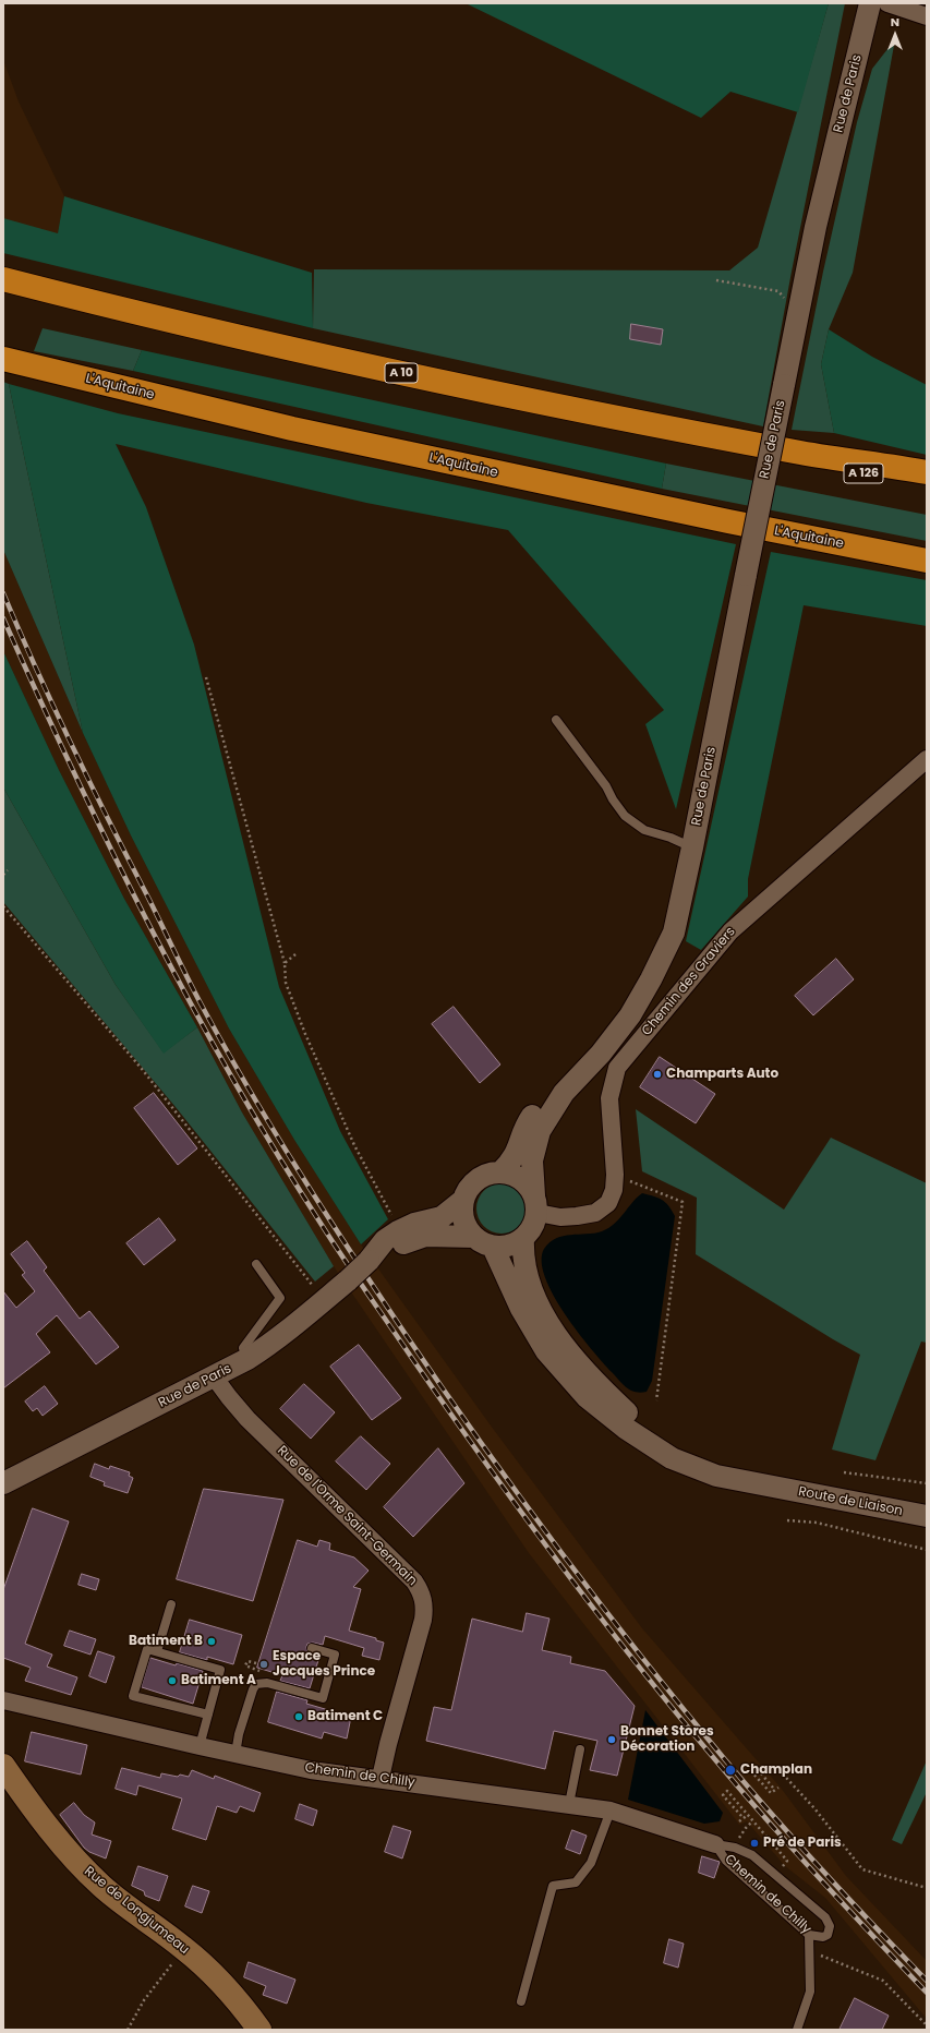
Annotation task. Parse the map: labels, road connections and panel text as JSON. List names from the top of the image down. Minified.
{"streets":{"highway":["A 10","L'Aquitaine","A 126"],"main road":["Rue de Longjumeau"],"street":["Rue de Paris","Chemin des Graviers","Route de Liaison","Rue de l'Orme Saint-Germain","Chemin de Chilly"]},"crossings":[["Rue de Paris","Chemin des Graviers"],["Rue de Paris","Route de Liaison"],["Rue de Paris","Rue de l'Orme Saint-Germain"],["A 10","A 126"],["Chemin des Graviers","Route de Liaison"],["Rue de l'Orme Saint-Germain","Chemin de Chilly"]],"places":["Champarts Auto","Batiment B","Espace Jacques Prince","Batiment A","Batiment C","Bonnet Stores Décoration","Champlan","Pré de Paris"],"north":"top"}
